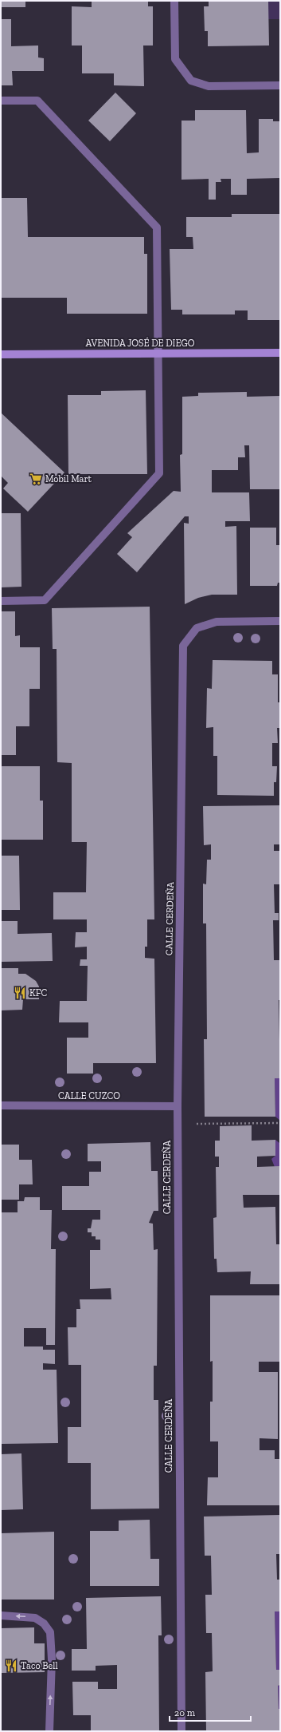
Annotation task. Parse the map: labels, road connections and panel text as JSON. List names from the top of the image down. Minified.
{"streets":{"main road":["AVENIDA JOSÉ DE DIEGO"],"street":["CALLE CERDEÑA","CALLE CUZCO"]},"crossings":[["CALLE CERDEÑA","CALLE CUZCO"]],"places":{"supermarket":["Mobil Mart"],"restaurant":["KFC","Taco Bell"]},"scale_bar":"20 m"}
